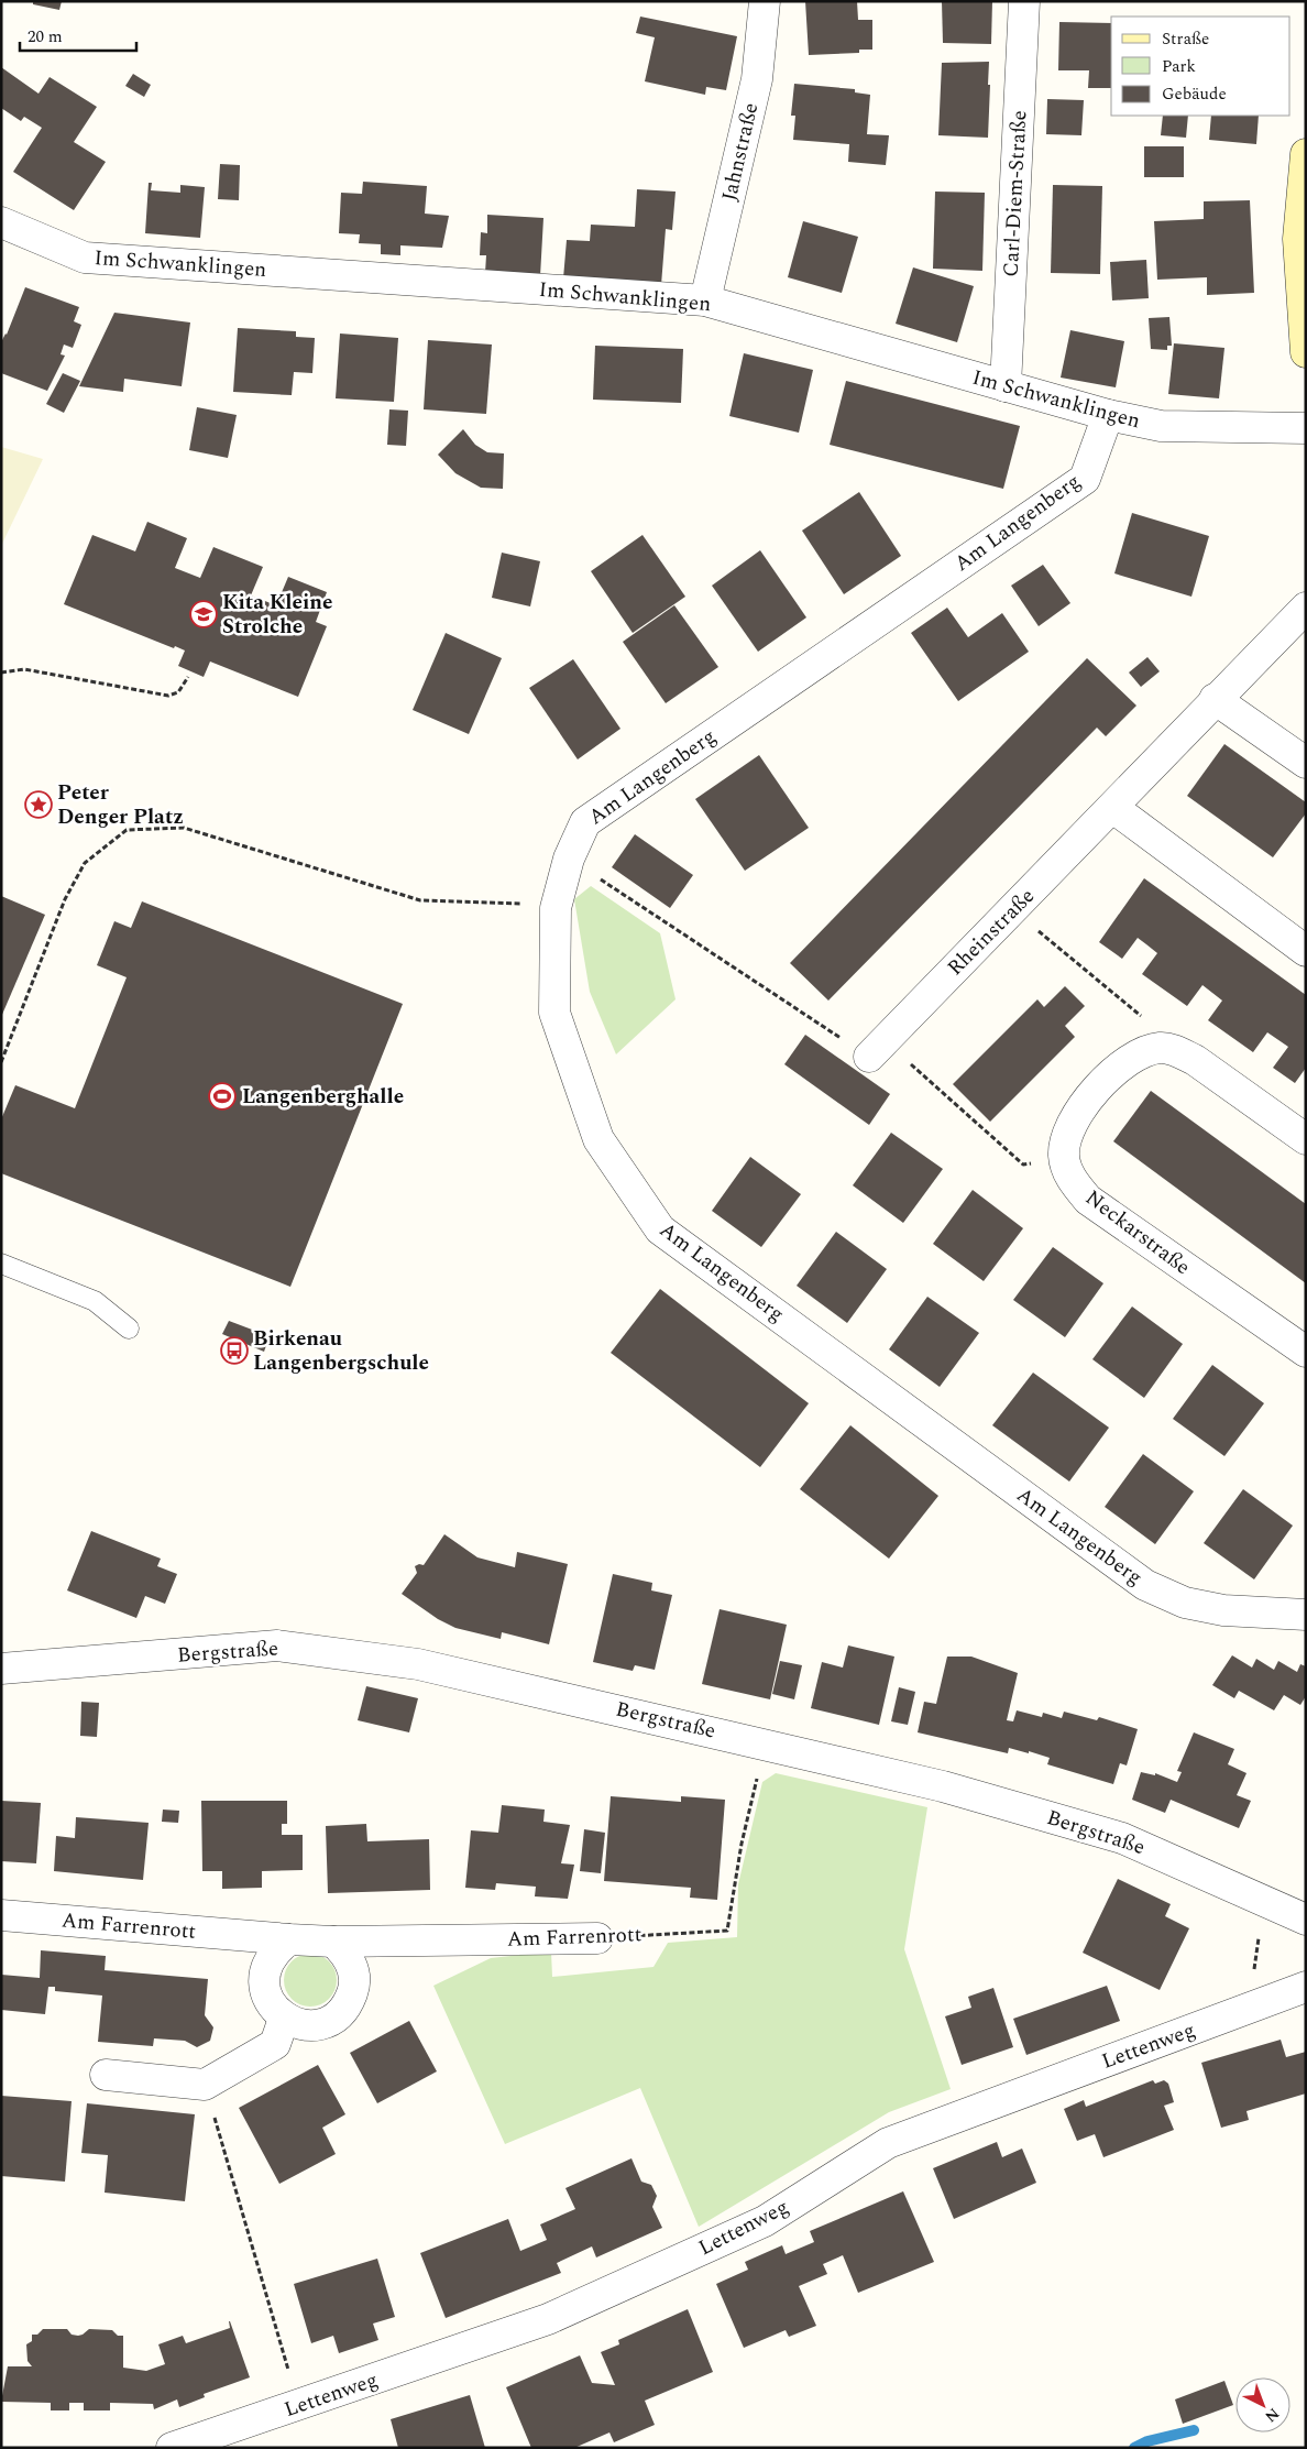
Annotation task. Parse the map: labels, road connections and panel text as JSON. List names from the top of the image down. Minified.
{"streets":{"street":["Jahnstraße","Carl-Diem-Straße","Im Schwanklingen","Am Langenberg","Rheinstraße","Neckarstraße","Bergstraße","Am Farrenrott","Lettenweg"]},"crossings":[["Jahnstraße","Im Schwanklingen"],["Carl-Diem-Straße","Im Schwanklingen"],["Im Schwanklingen","Am Langenberg"],["Bergstraße","Am Farrenrott"]],"places":{"school or university":["Kita Kleine Strolche"],"place":["Peter Denger Platz"],"sports":["Langenberghalle"],"bus stop":["Birkenau Langenbergschule"]},"legend":["Straße","Park","Gebäude"],"scale_bar":"20 m","north":"bottom right"}
